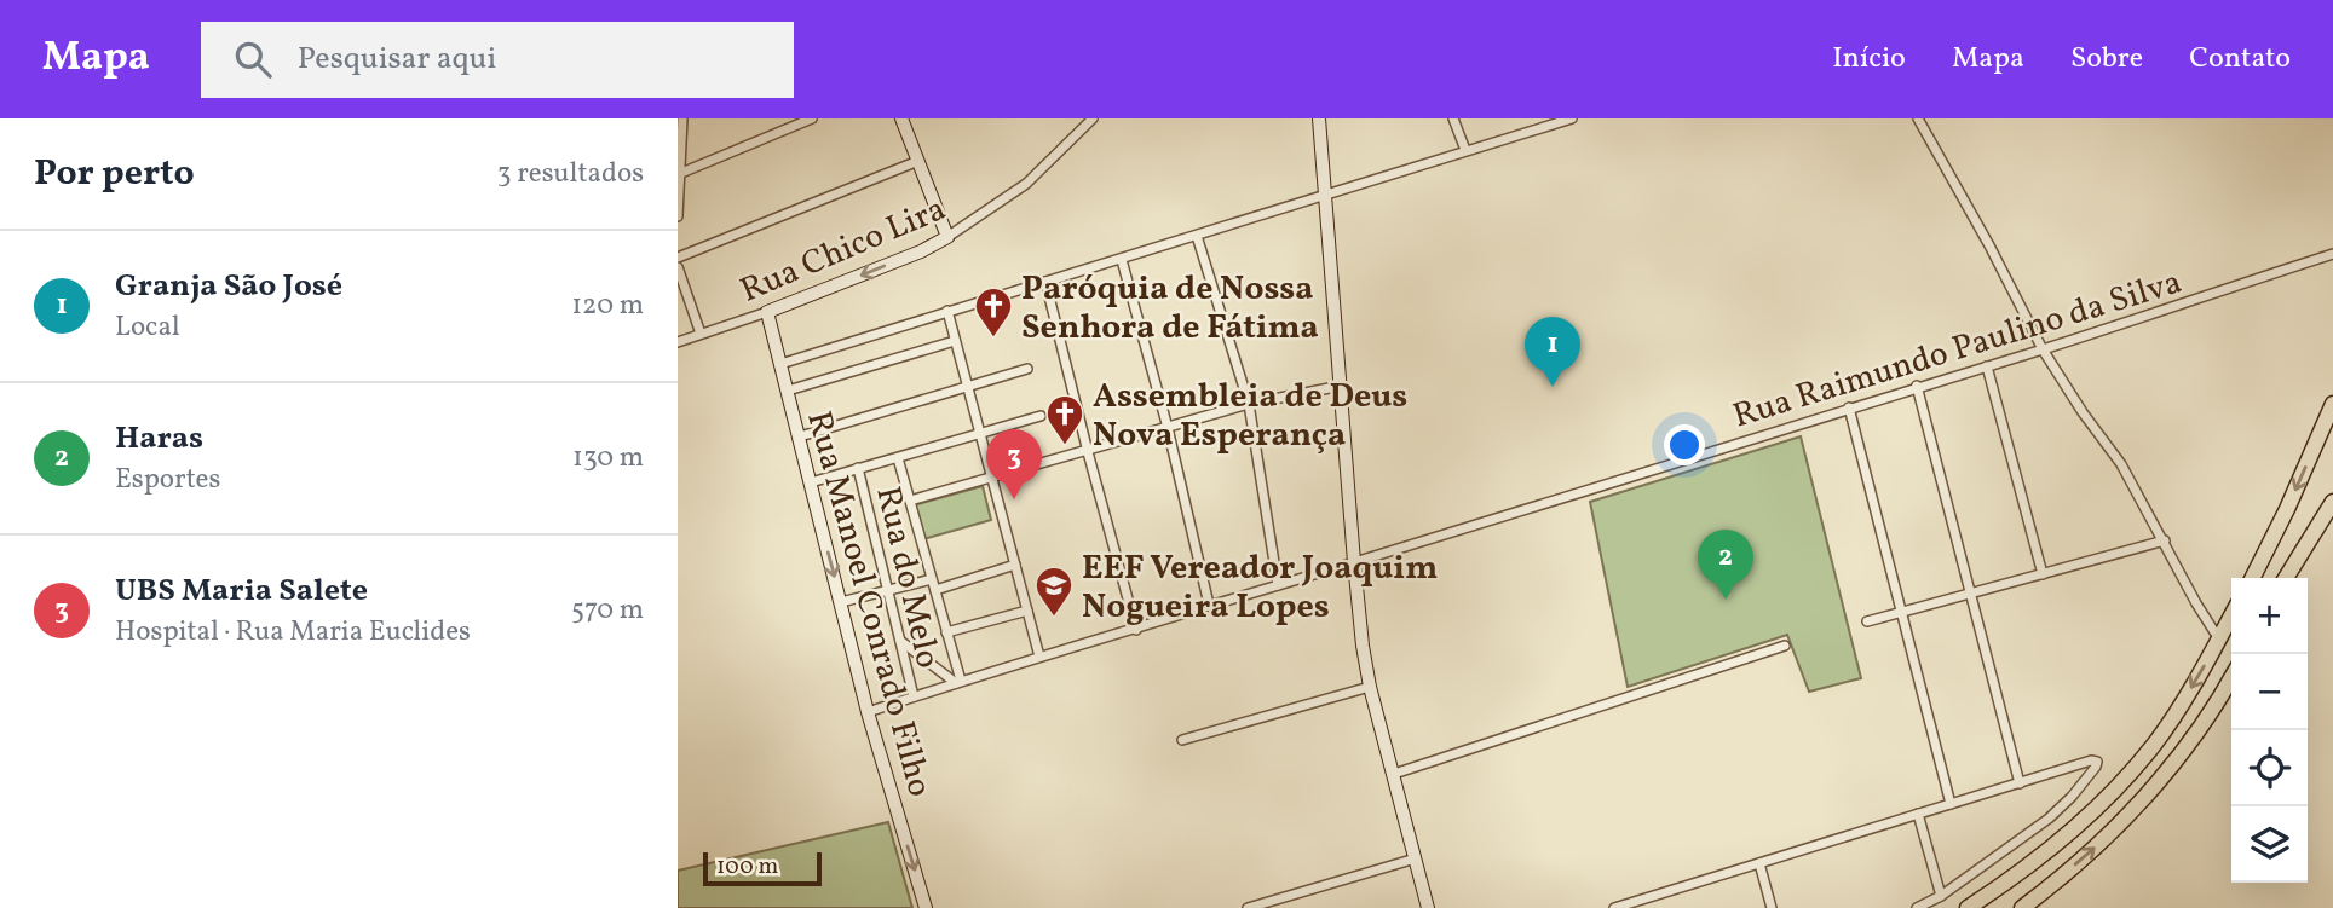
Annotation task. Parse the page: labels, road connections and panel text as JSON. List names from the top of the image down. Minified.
{"streets":{"street":["Rua Chico Lira","Rua Raimundo Paulino da Silva","Rua do Melo","Rua Manoel Conrado Filho"]},"crossings":[["Rua Chico Lira","Rua Manoel Conrado Filho"],["Rua Raimundo Paulino da Silva","Rua do Melo"],["Rua Raimundo Paulino da Silva","Rua Manoel Conrado Filho"]],"places":{"church":["Paróquia de Nossa Senhora de Fátima","Assembleia de Deus Nova Esperança"],"school or university":["EEF Vereador Joaquim Nogueira Lopes"]},"scale_bar":"100 m","page":{"header":"Mapa","search":"Pesquisar aqui","nav":["Início","Mapa","Sobre","Contato"],"heading":["Por perto","3 resultados"],"list":[{"mark":"1","name":"Granja São José","note":"Local","value":"120 m"},{"mark":"2","name":"Haras","note":"Esportes","value":"130 m"},{"mark":"3","name":"UBS Maria Salete","note":"Hospital · Rua Maria Euclides","value":"570 m"}],"pins":["1","3","2"],"map_buttons":["+","−"],"scale":"100 m"}}
